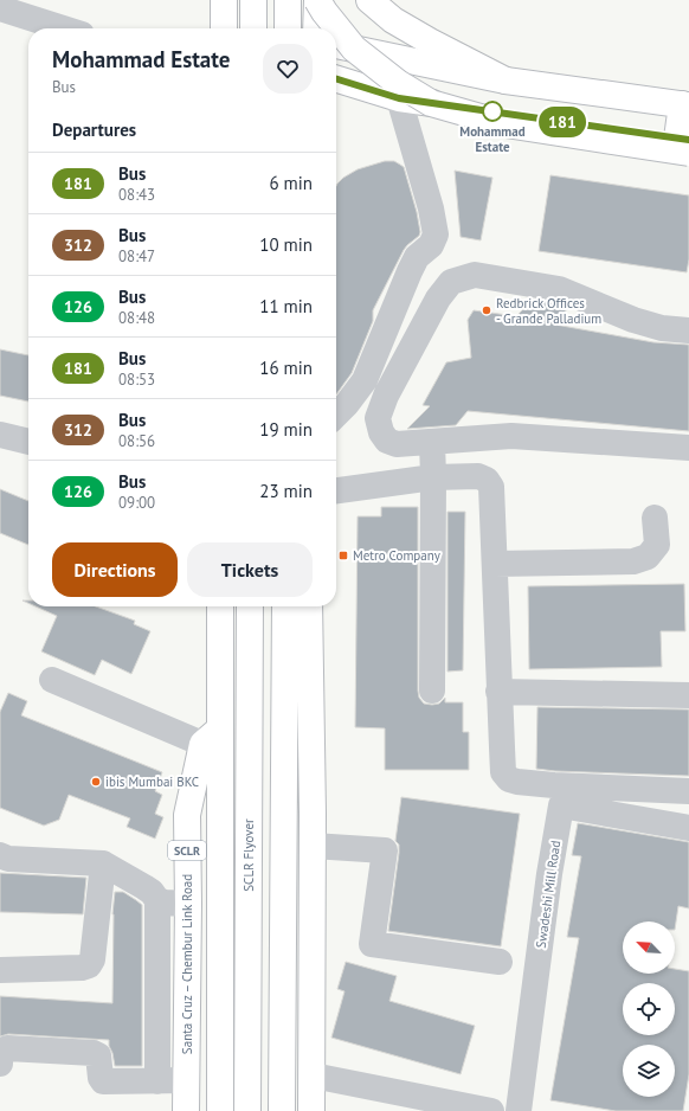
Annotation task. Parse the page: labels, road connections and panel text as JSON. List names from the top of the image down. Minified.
{"streets":{"main road":["SCLR","SCLR Flyover","Santa Cruz – Chembur Link Road"],"street":["Swadeshi Mill Road"]},"places":{"other":["Mohammad Estate","Redbrick Offices - Grande Palladium","ibis Mumbai BKC"],"transit":["Metro Company"]},"lines":["bus line 181"],"north":"top left","page":{"on_map":"181","heading":[["Mohammad Estate","Bus"],"Departures"],"list":[{"mark":"181","name":"Bus","note":"08:43","value":"6 min"},{"mark":"312","name":"Bus","note":"08:47","value":"10 min"},{"mark":"126","name":"Bus","note":"08:48","value":"11 min"},{"mark":"181","name":"Bus","note":"08:53","value":"16 min"},{"mark":"312","name":"Bus","note":"08:56","value":"19 min"},{"mark":"126","name":"Bus","note":"09:00","value":"23 min"}],"buttons":["Directions","Tickets"]}}
